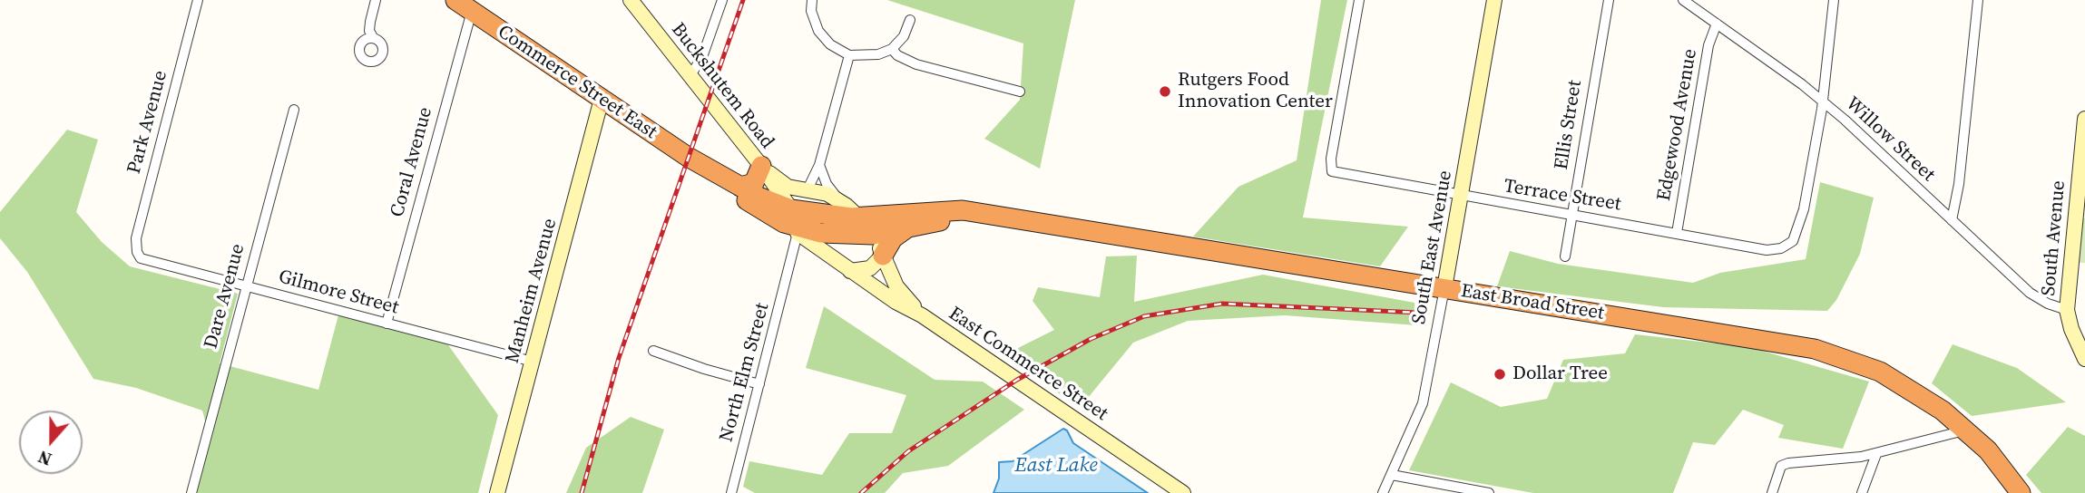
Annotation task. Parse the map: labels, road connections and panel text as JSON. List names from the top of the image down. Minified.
{"streets":{"highway":["Commerce Street East","East Broad Street"],"street":["Buckshutem Road","Park Avenue","Ellis Street","Edgewood Avenue","Willow Street","Coral Avenue","Terrace Street","South Avenue","South East Avenue","Manheim Avenue","Gilmore Street","Dare Avenue","East Commerce Street","North Elm Street"]},"crossings":[["Commerce Street East","Coral Avenue"],["Commerce Street East","Manheim Avenue"],["Commerce Street East","East Broad Street"],["Commerce Street East","East Commerce Street"],["Commerce Street East","North Elm Street"],["Park Avenue","Gilmore Street"],["Ellis Street","Terrace Street"],["Edgewood Avenue","Willow Street"],["Edgewood Avenue","Terrace Street"],["Willow Street","Terrace Street"],["Willow Street","South Avenue"],["Coral Avenue","Gilmore Street"],["Terrace Street","South East Avenue"],["South East Avenue","East Broad Street"],["Manheim Avenue","Gilmore Street"],["Gilmore Street","Dare Avenue"],["East Broad Street","North Elm Street"]],"water":["East Lake"],"places":["Rutgers Food Innovation Center","Dollar Tree"],"north":"bottom"}
